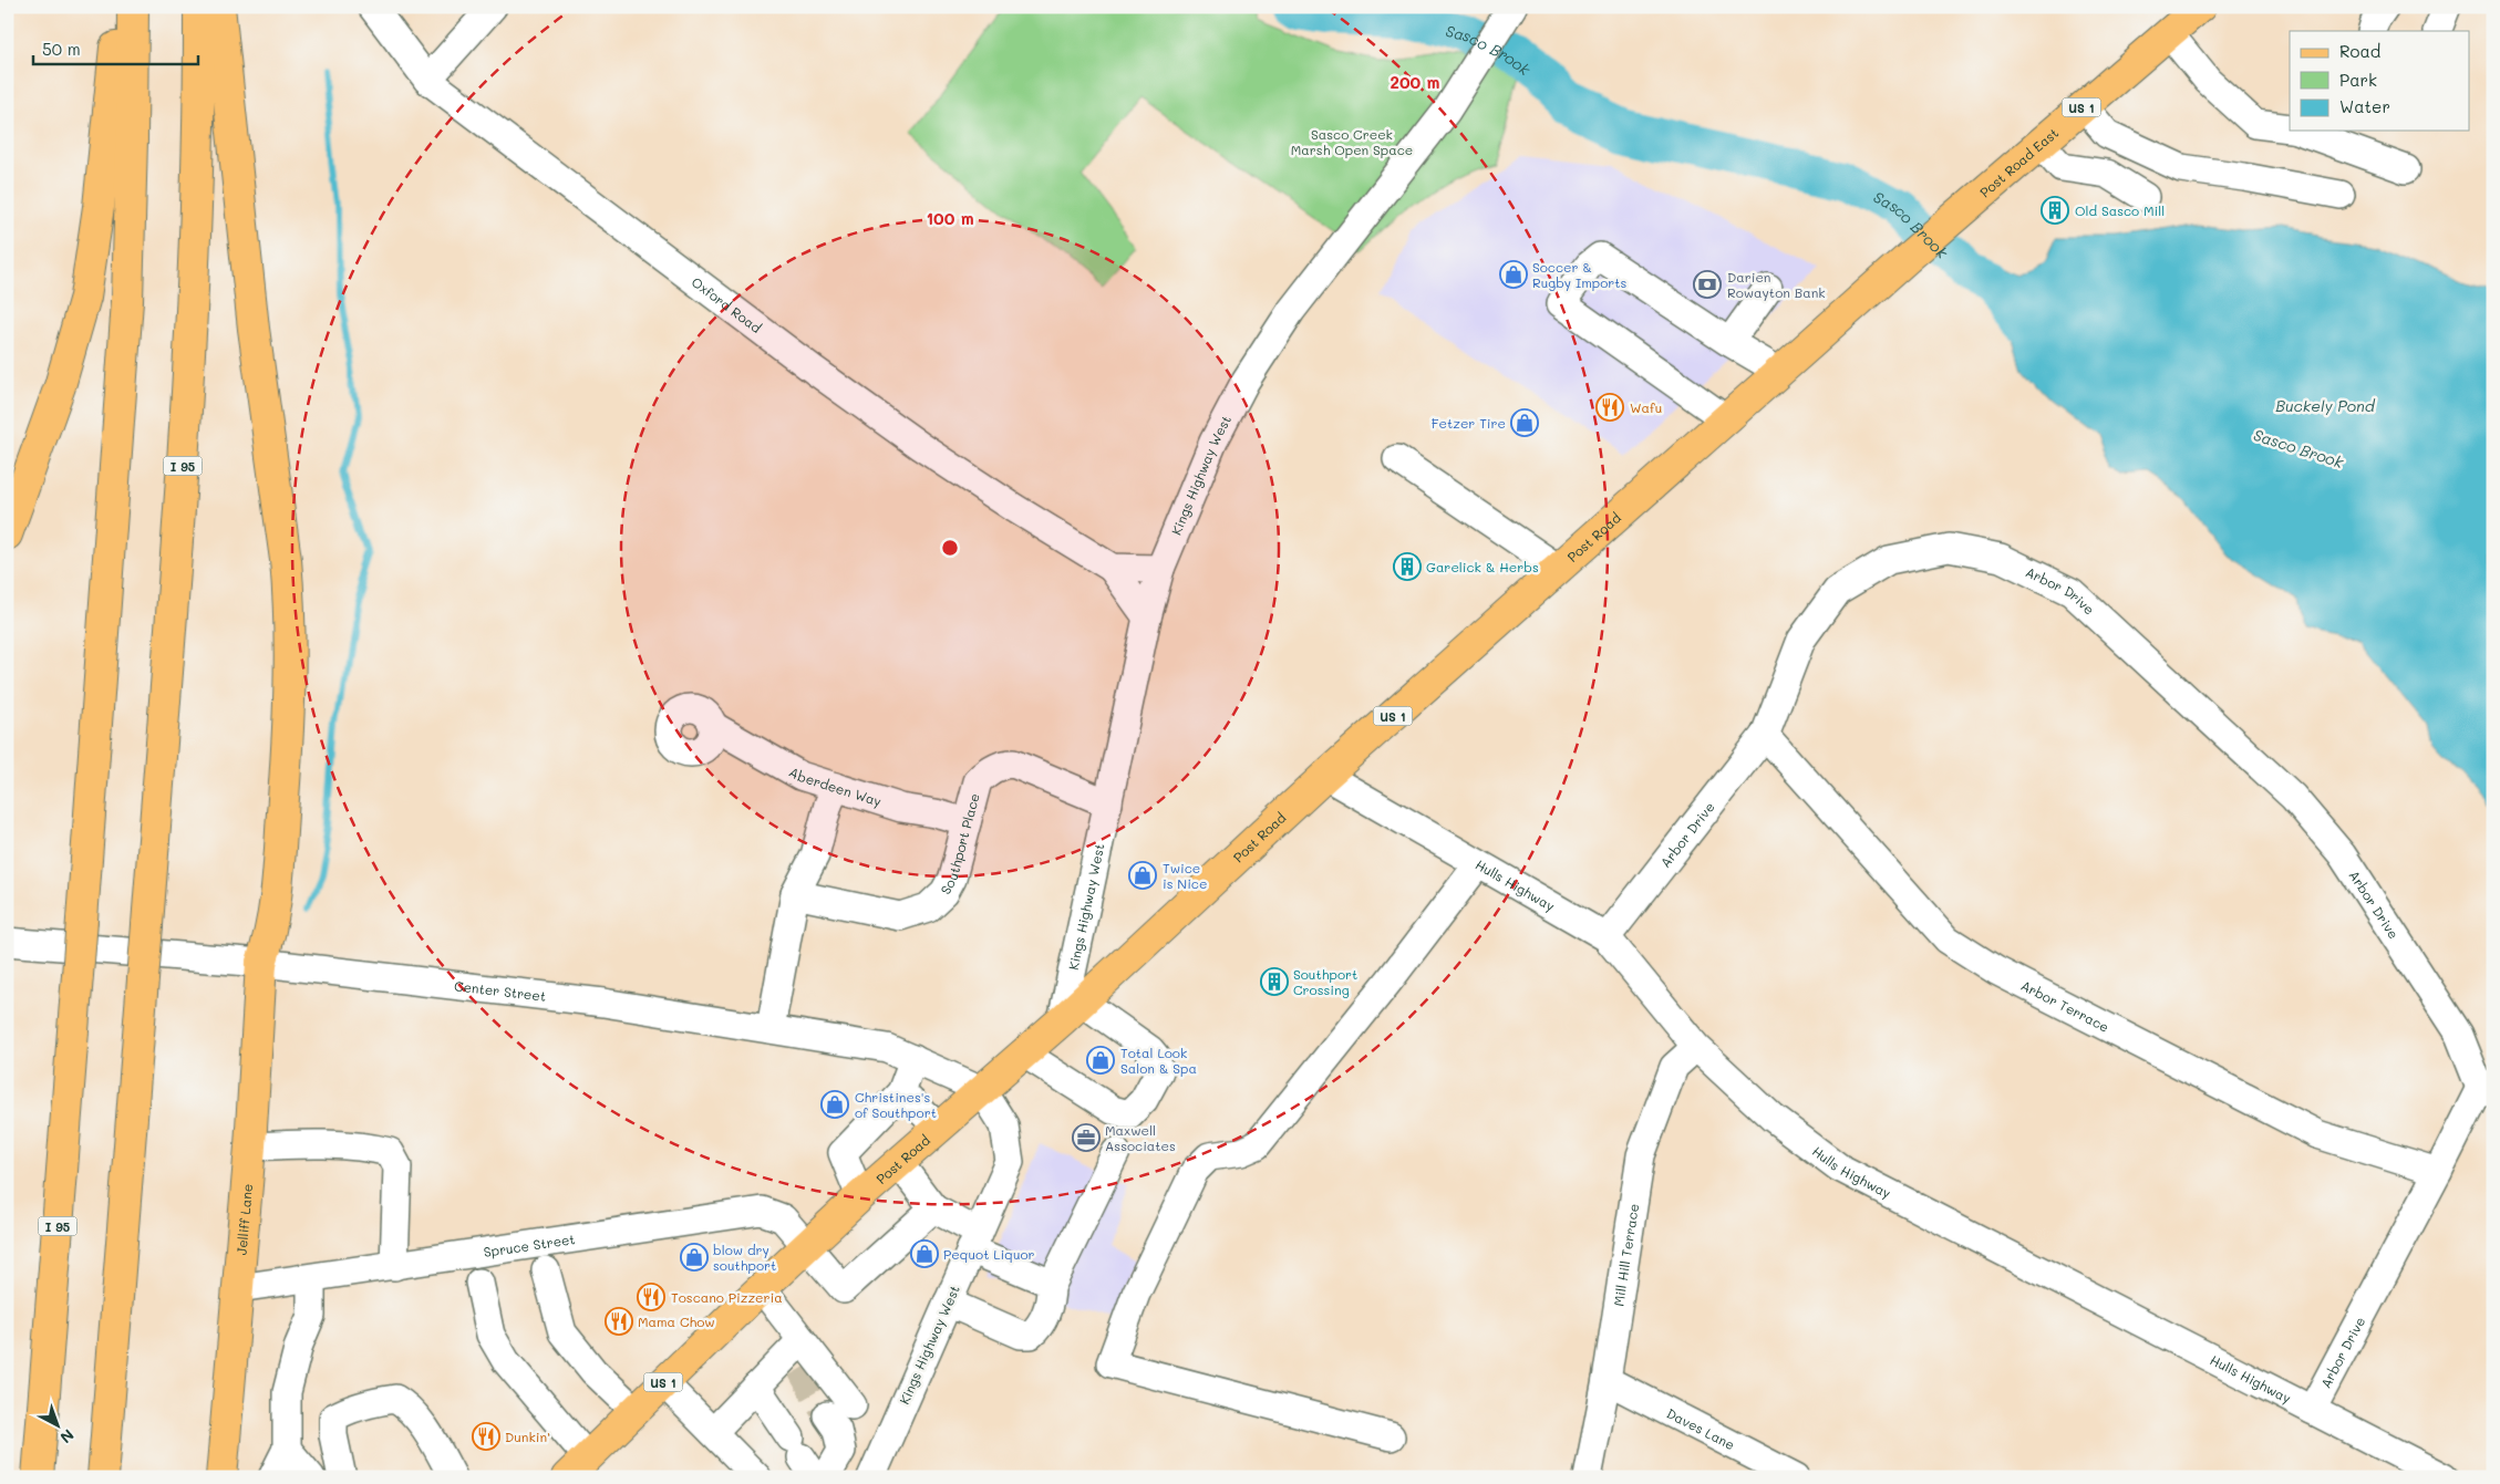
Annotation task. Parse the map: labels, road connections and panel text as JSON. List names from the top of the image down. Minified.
{"streets":{"main road":["US 1","Post Road East","I 95","Post Road","Jelliff Lane"],"street":["Oxford Road","Kings Highway West","Arbor Drive","Aberdeen Way","Southport Place","Hulls Highway","Center Street","Arbor Terrace","Spruce Street","Mill Hill Terrace","Daves Lane"]},"crossings":[["Post Road East","Post Road"],["Oxford Road","Kings Highway West"],["Kings Highway West","Post Road"],["Kings Highway West","Southport Place"],["Kings Highway West","Center Street"],["Post Road","Hulls Highway"],["Post Road","Center Street"],["Post Road","Spruce Street"],["Arbor Drive","Hulls Highway"],["Arbor Drive","Arbor Terrace"],["Aberdeen Way","Southport Place"],["Hulls Highway","Mill Hill Terrace"],["Center Street","Jelliff Lane"],["Jelliff Lane","Spruce Street"],["Mill Hill Terrace","Daves Lane"]],"water":["Sasco Brook","Buckely Pond"],"parks":["Sasco Creek Marsh Open Space"],"places":{"building":["Old Sasco Mill","Garelick & Herbs","Southport Crossing"],"shop":["Soccer & Rugby Imports","Fetzer Tire","Twice is Nice","Total Look Salon & Spa","Christines's of Southport","Pequot Liquor","blow dry southport"],"bank":["Darien Rowayton Bank"],"restaurant":["Wafu","Toscano Pizzeria","Mama Chow","Dunkin'"],"office":["Maxwell Associates"]},"legend":["Road","Park","Water"],"scale_bar":"50 m","north":"bottom right","rings":["200 m","100 m"]}
